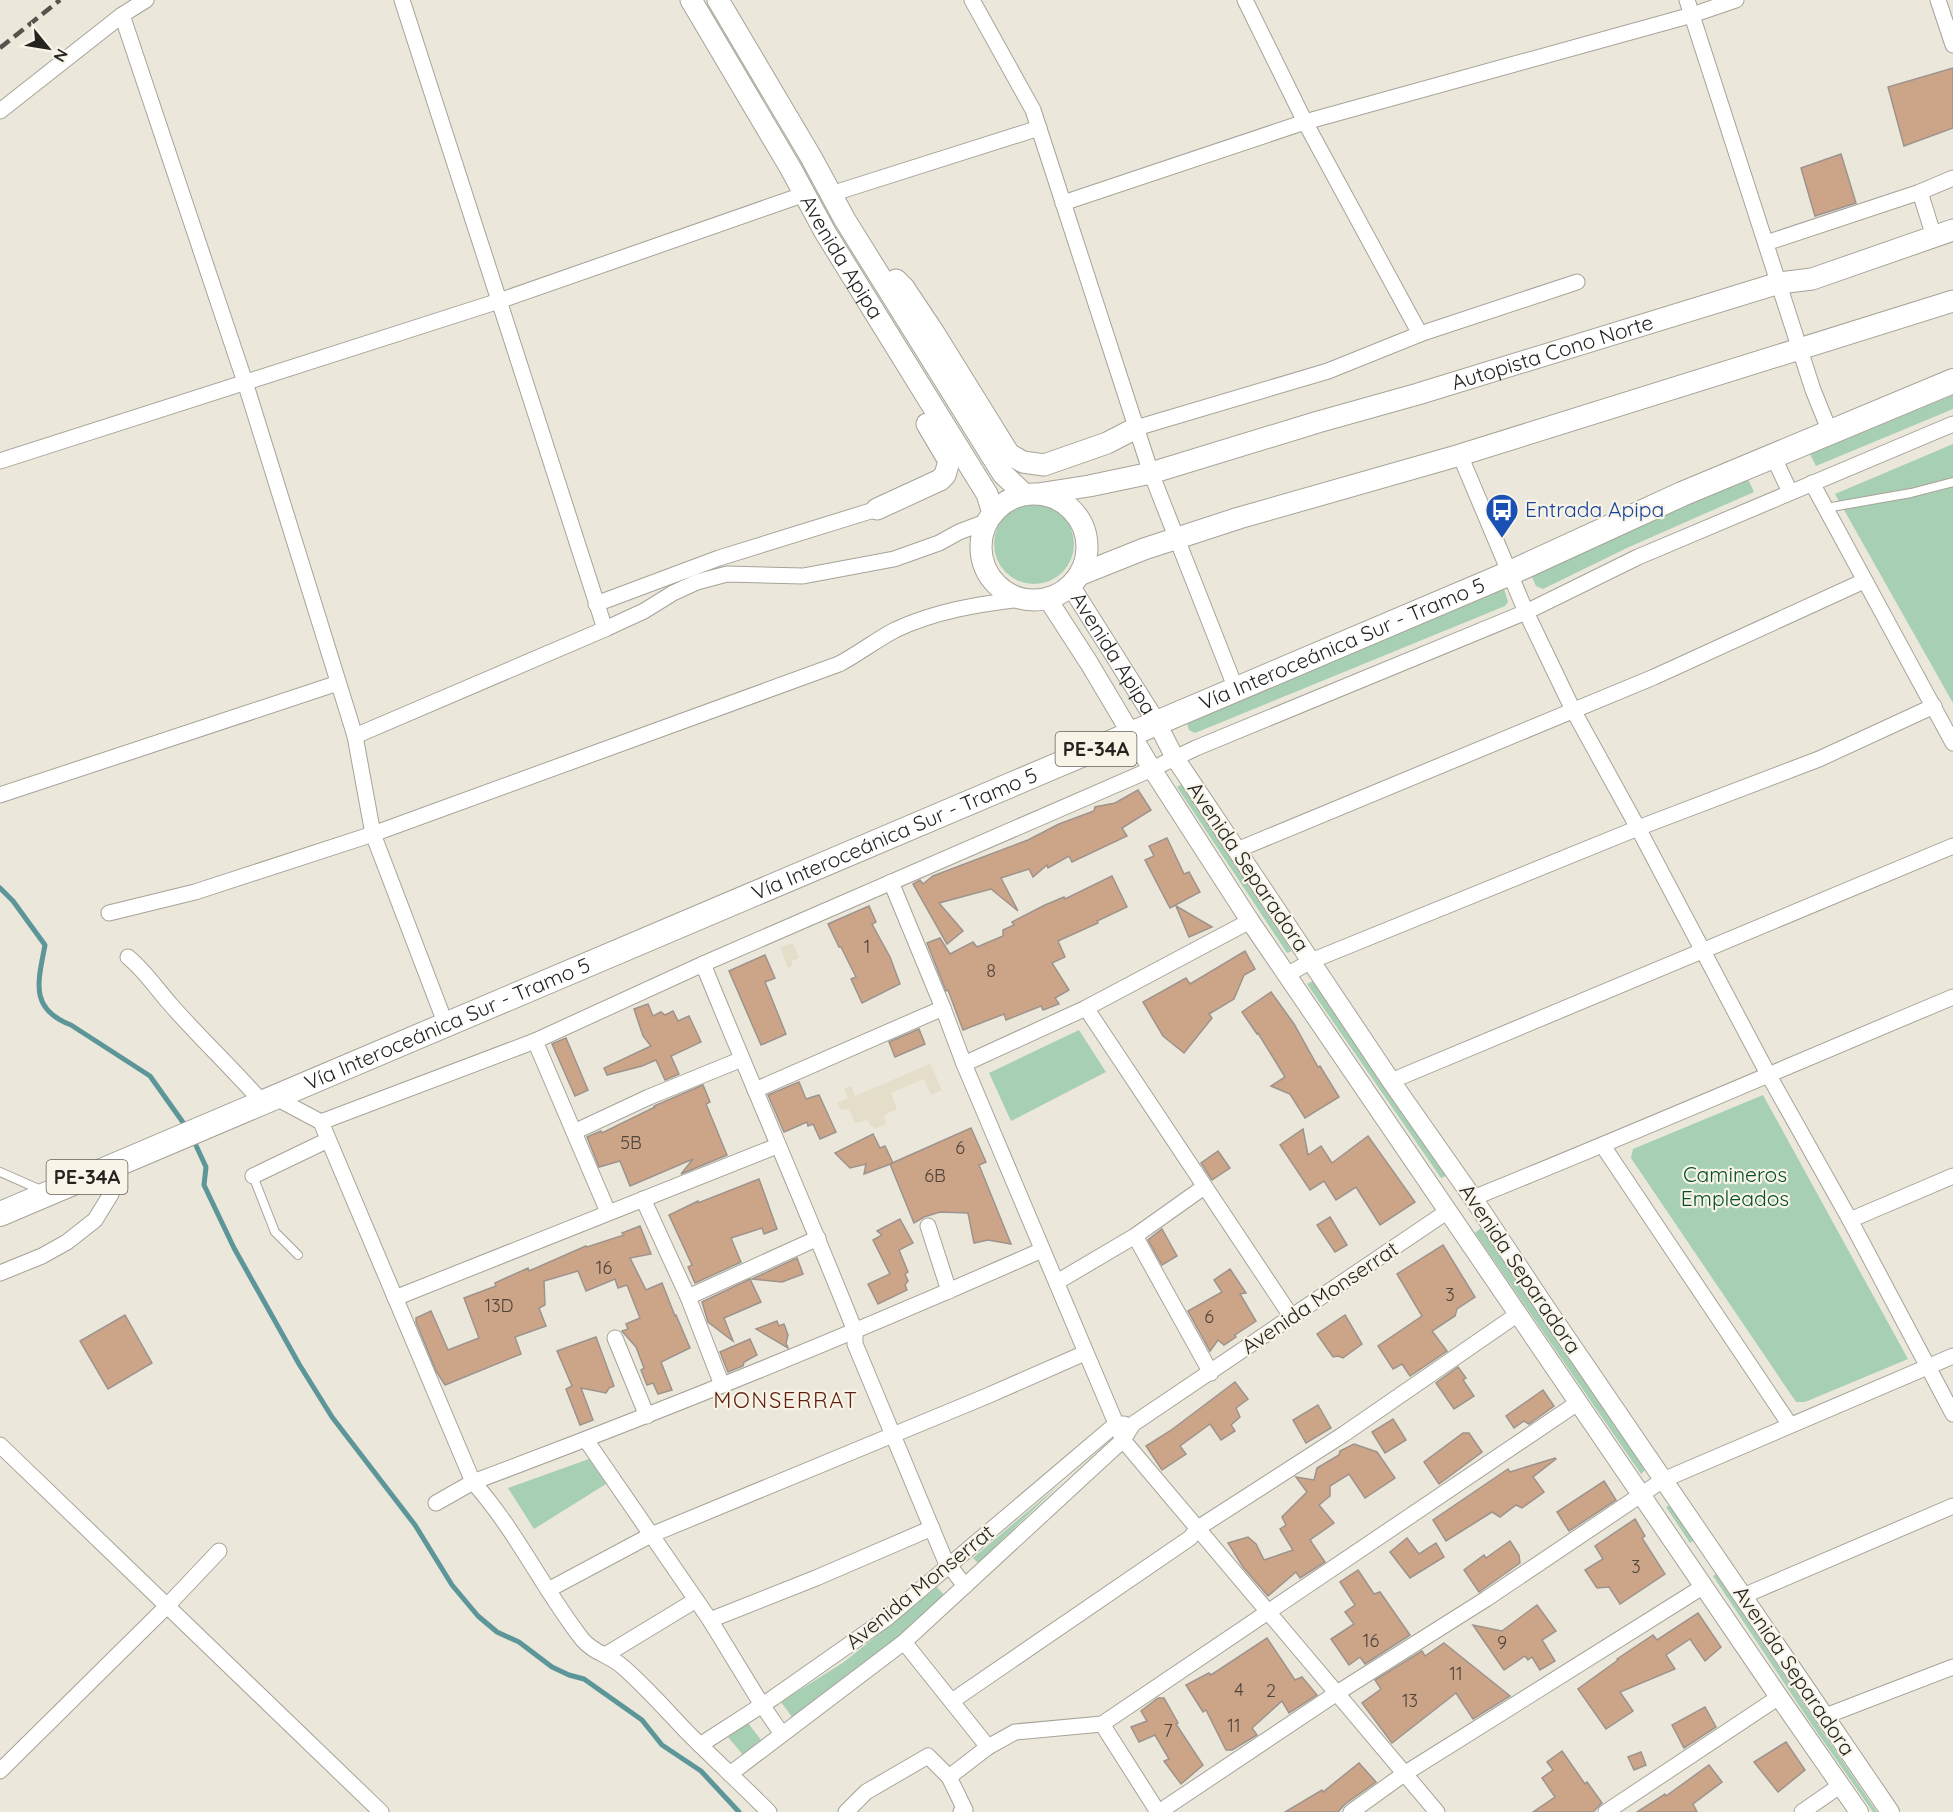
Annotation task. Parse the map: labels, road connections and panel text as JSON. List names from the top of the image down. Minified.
{"streets":{"highway":["Vía Interoceánica Sur - Tramo 5","PE-34A"],"main road":["Avenida Apipa","Autopista Cono Norte"],"street":["Avenida Separadora","Avenida Monserrat"]},"crossings":[["Avenida Apipa","Autopista Cono Norte"],["Avenida Apipa","Vía Interoceánica Sur - Tramo 5"],["Avenida Apipa","Avenida Separadora"],["Vía Interoceánica Sur - Tramo 5","Avenida Separadora"],["Avenida Separadora","Avenida Monserrat"]],"districts":["MONSERRAT"],"parks":["Camineros Empleados"],"places":{"bus stop":["Entrada Apipa"]},"house_numbers":["1","8","5B","6","6B","16","3","13D","6","3","16","9","11","4","2","13","11","7"],"north":"bottom right"}
